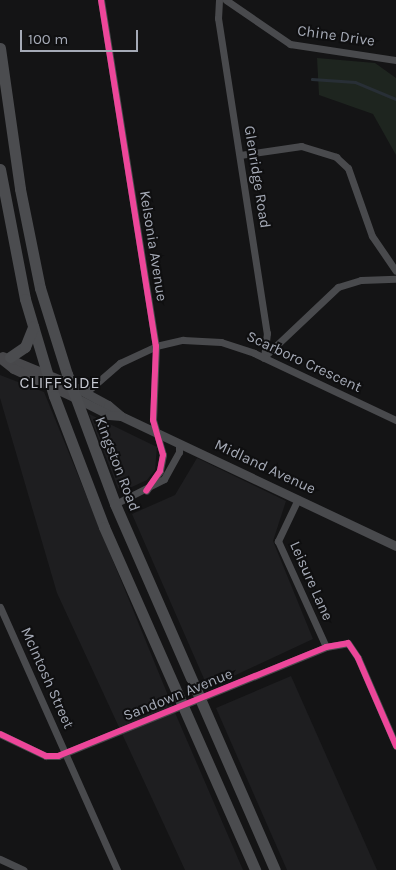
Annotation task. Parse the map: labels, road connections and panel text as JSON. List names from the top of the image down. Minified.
{"streets":{"main road":["Kingston Road","Midland Avenue"],"street":["Chine Drive","Glenridge Road","Kelsonia Avenue","Scarboro Crescent","Leisure Lane","McIntosh Street","Sandown Avenue"]},"crossings":[["Glenridge Road","Scarboro Crescent"],["Kelsonia Avenue","Scarboro Crescent"],["Kelsonia Avenue","Midland Avenue"],["Kingston Road","Midland Avenue"],["Kingston Road","Sandown Avenue"],["Midland Avenue","Leisure Lane"],["Leisure Lane","Sandown Avenue"],["McIntosh Street","Sandown Avenue"]],"districts":["CLIFFSIDE"],"scale_bar":"100 m"}
